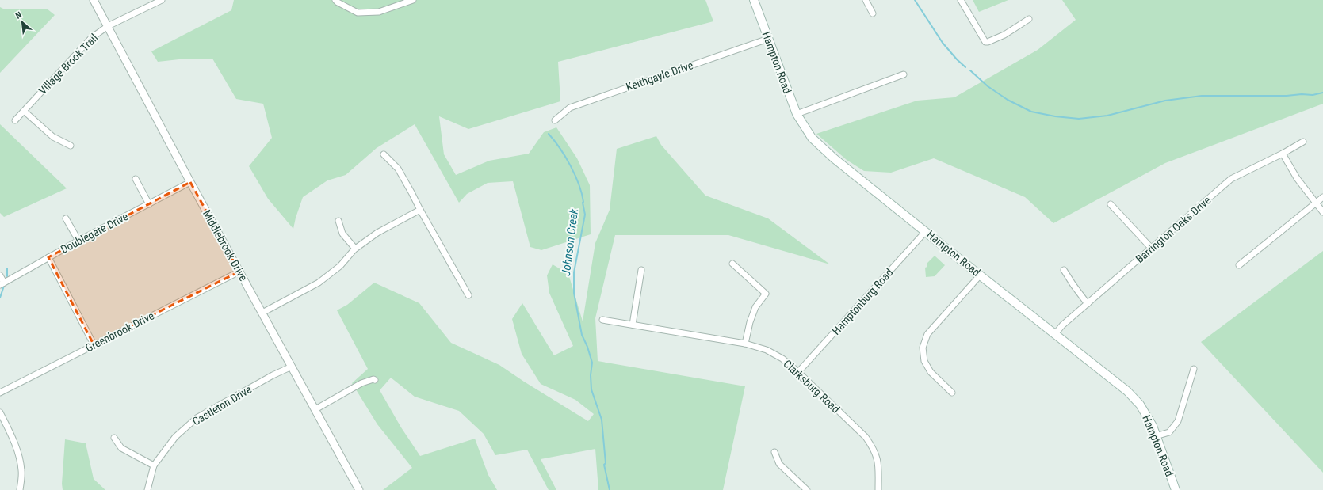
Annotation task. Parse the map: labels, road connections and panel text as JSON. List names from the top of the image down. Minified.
{"streets":{"main road":["Hampton Road"],"street":["Village Brook Trail","Keithgayle Drive","Barrington Oaks Drive","Doublegate Drive","Middlebrook Drive","Hamptonburg Road","Greenbrook Drive","Clarksburg Road","Castleton Drive"]},"crossings":[["Hampton Road","Keithgayle Drive"],["Hampton Road","Barrington Oaks Drive"],["Hampton Road","Hamptonburg Road"],["Village Brook Trail","Middlebrook Drive"],["Doublegate Drive","Middlebrook Drive"],["Middlebrook Drive","Greenbrook Drive"],["Middlebrook Drive","Castleton Drive"],["Hamptonburg Road","Clarksburg Road"]],"water":["Johnson Creek"],"north":"top left"}
